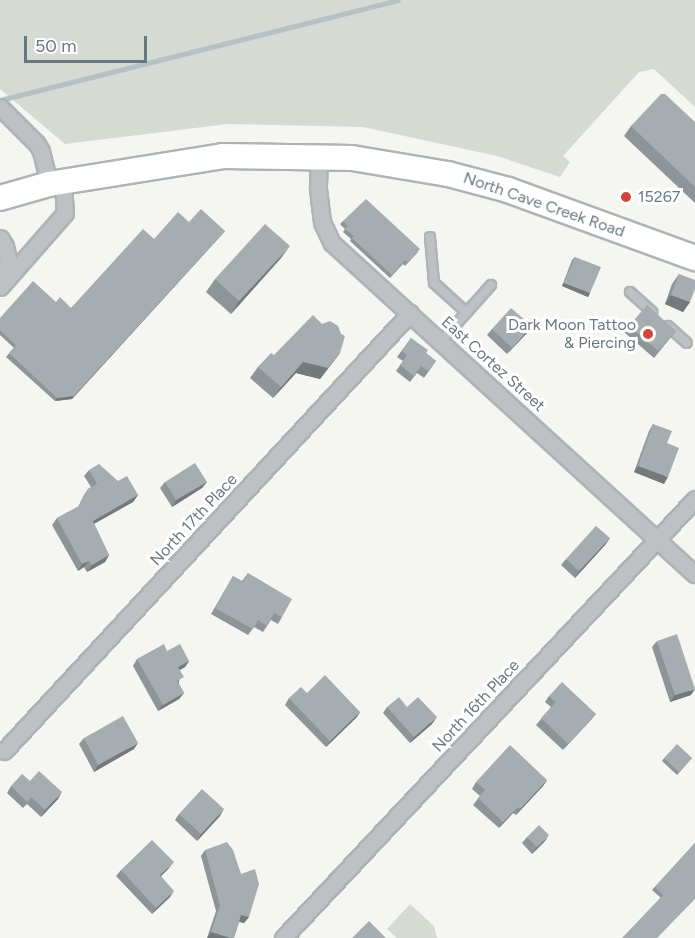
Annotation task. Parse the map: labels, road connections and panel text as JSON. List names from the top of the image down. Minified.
{"streets":{"main road":["North Cave Creek Road"],"street":["East Cortez Street","North 17th Place","North 16th Place"]},"crossings":[["North Cave Creek Road","East Cortez Street"],["East Cortez Street","North 17th Place"],["East Cortez Street","North 16th Place"]],"places":["15267","Dark Moon Tattoo & Piercing"],"scale_bar":"50 m"}
